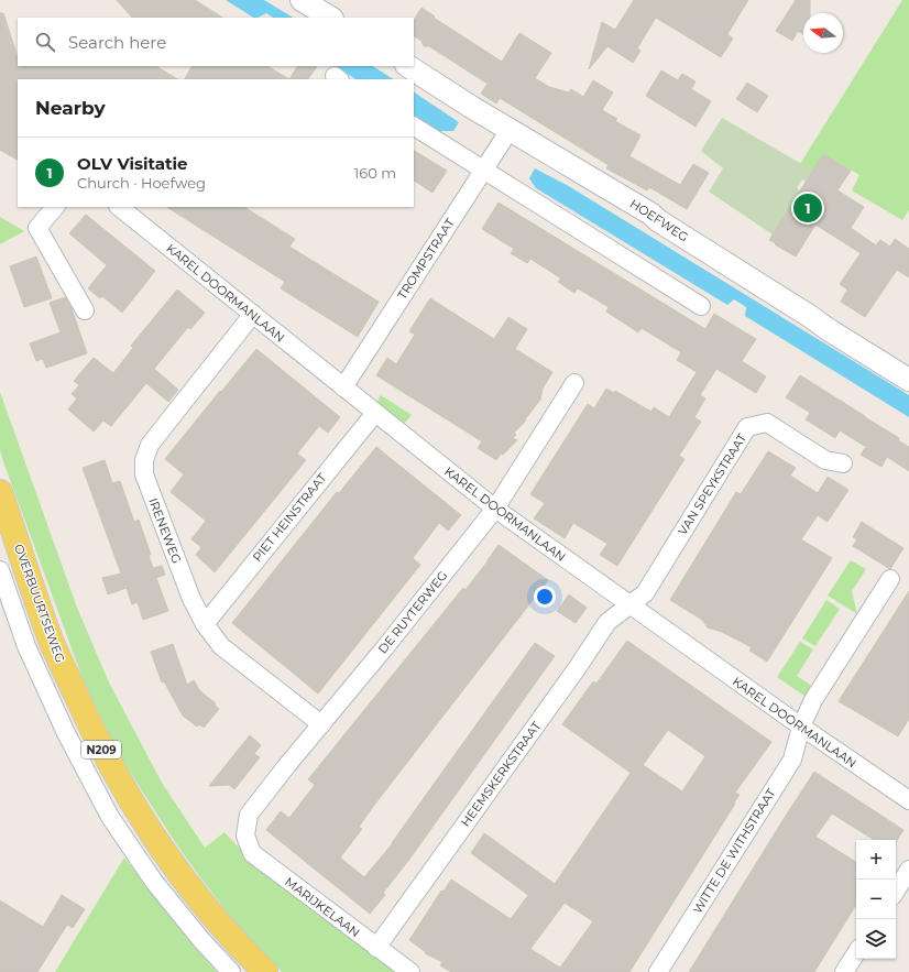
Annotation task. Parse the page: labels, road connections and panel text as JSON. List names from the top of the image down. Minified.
{"streets":{"main road":["OVERBUURTSEWEG","N209"],"street":["HOEFWEG","TROMPSTRAAT","KAREL DOORMANLAAN","VAN SPEYKSTRAAT","PIET HEINSTRAAT","IRENEWEG","DE RUYTERWEG","HEEMSKERKSTRAAT","WITTE DE WITHSTRAAT","MARIJKELAAN"]},"crossings":[["HOEFWEG","TROMPSTRAAT"],["TROMPSTRAAT","KAREL DOORMANLAAN"],["KAREL DOORMANLAAN","VAN SPEYKSTRAAT"],["KAREL DOORMANLAAN","PIET HEINSTRAAT"],["KAREL DOORMANLAAN","IRENEWEG"],["KAREL DOORMANLAAN","DE RUYTERWEG"],["KAREL DOORMANLAAN","HEEMSKERKSTRAAT"],["KAREL DOORMANLAAN","WITTE DE WITHSTRAAT"],["VAN SPEYKSTRAAT","HEEMSKERKSTRAAT"],["PIET HEINSTRAAT","IRENEWEG"],["IRENEWEG","DE RUYTERWEG"],["DE RUYTERWEG","MARIJKELAAN"],["HEEMSKERKSTRAAT","MARIJKELAAN"]],"north":"left","page":{"search":"Search here","heading":"Nearby","list":[{"mark":"1","name":"OLV Visitatie","note":"Church · Hoefweg","value":"160 m"}],"pins":"1","map_buttons":["+","−"]}}
